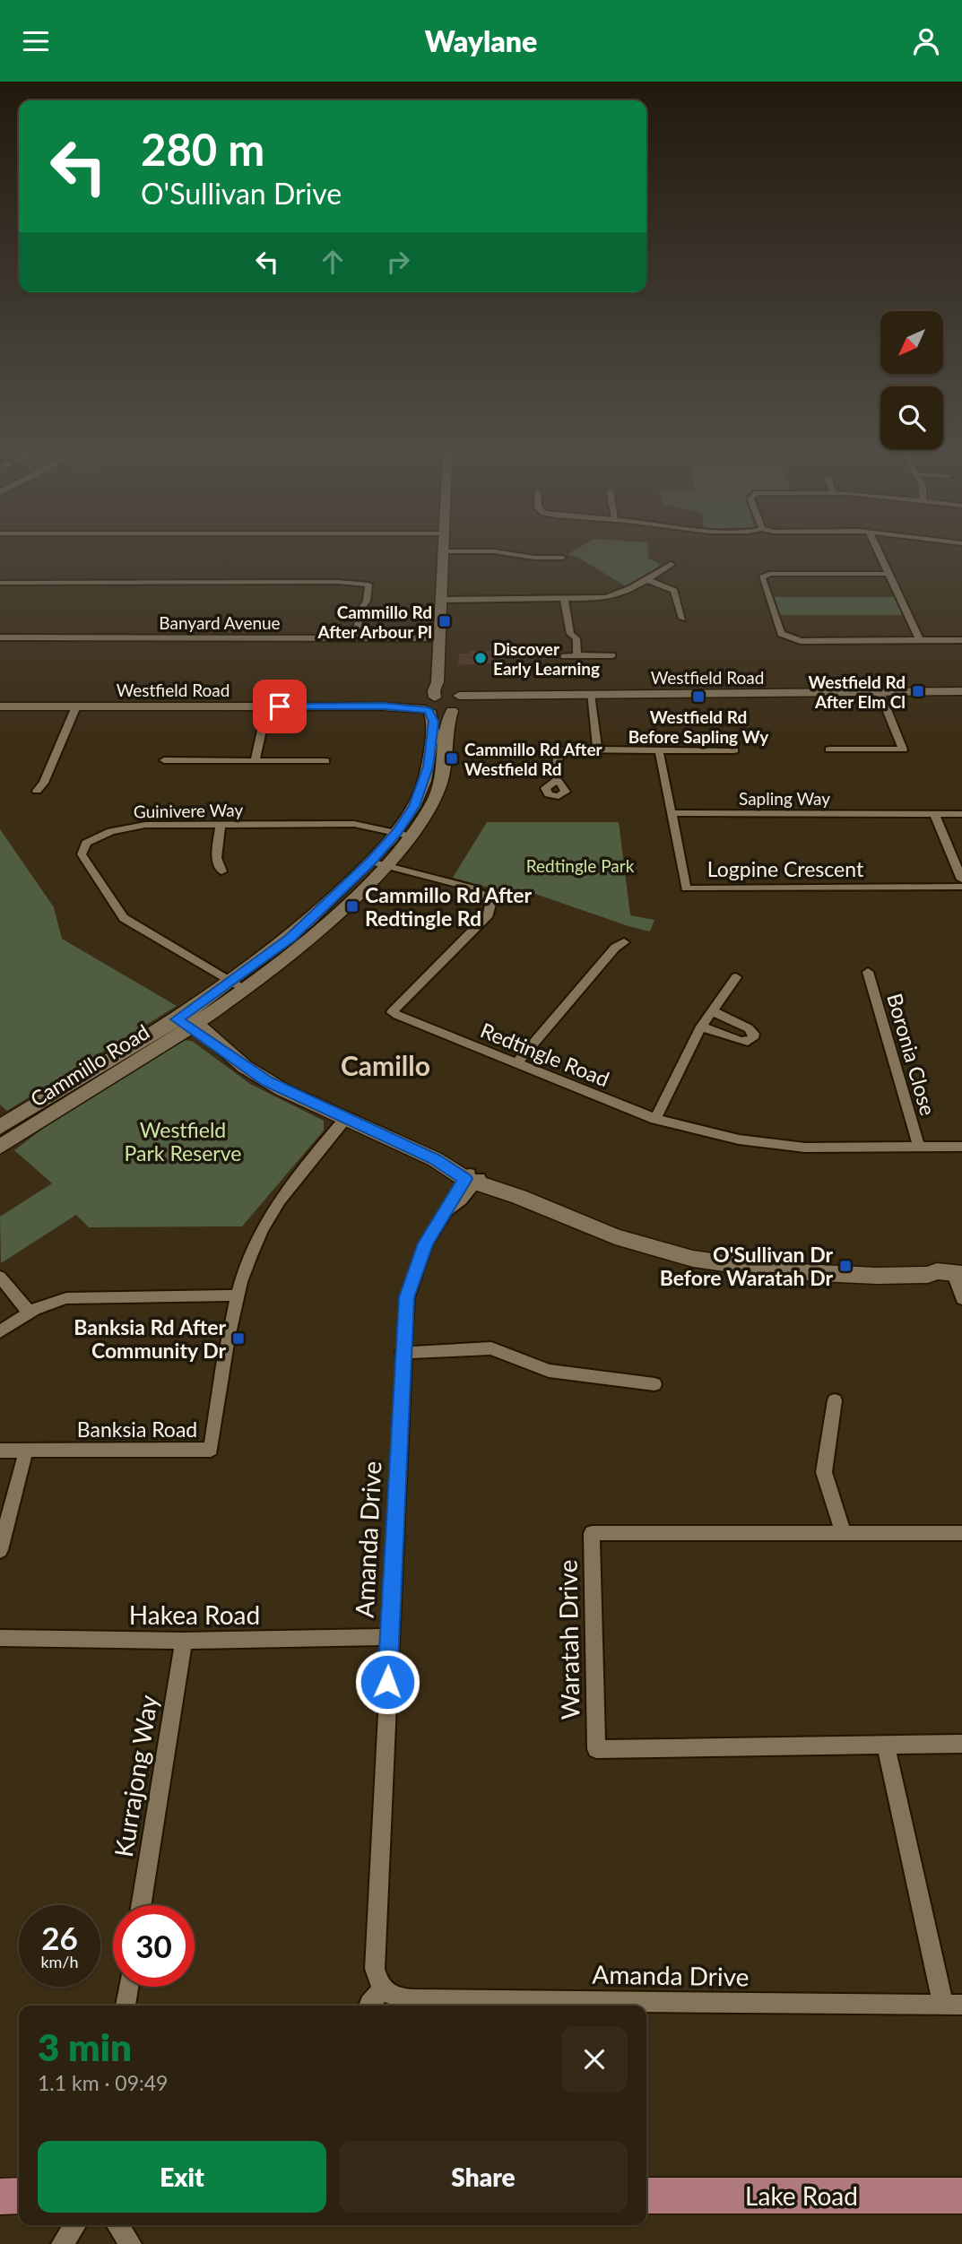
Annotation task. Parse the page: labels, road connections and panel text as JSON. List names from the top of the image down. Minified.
{"streets":{"main road":["Westfield Road","Cammillo Road","Lake Road"],"street":["Banyard Avenue","Sapling Way","Guinivere Way","Logpine Crescent","Redtingle Road","Boronia Close","Banksia Road","Amanda Drive","Hakea Road","Waratah Drive","Kurrajong Way"]},"crossings":[["Banyard Avenue","Cammillo Road"],["Westfield Road","Cammillo Road"],["Sapling Way","Logpine Crescent"],["Guinivere Way","Cammillo Road"],["Redtingle Road","Boronia Close"],["Redtingle Road","Cammillo Road"],["Amanda Drive","Hakea Road"],["Hakea Road","Kurrajong Way"]],"districts":["Camillo"],"parks":["Redtingle Park","Westfield Park Reserve"],"places":{"transit":["Cammillo Rd After Arbour Pl","Westfield Rd After Elm Cl","Westfield Rd Before Sapling Wy","Cammillo Rd After Westfield Rd","Cammillo Rd After Redtingle Rd","O'Sullivan Dr Before Waratah Dr","Banksia Rd After Community Dr"],"other":["Discover Early Learning"]},"north":"bottom left","page":{"header":"Waylane","turn":["280 m","O'Sullivan Drive"],"speed":"26 km/h","limit":"30","heading":["3 min","1.1 km · 09:49"],"buttons":["Exit","Share"]}}
